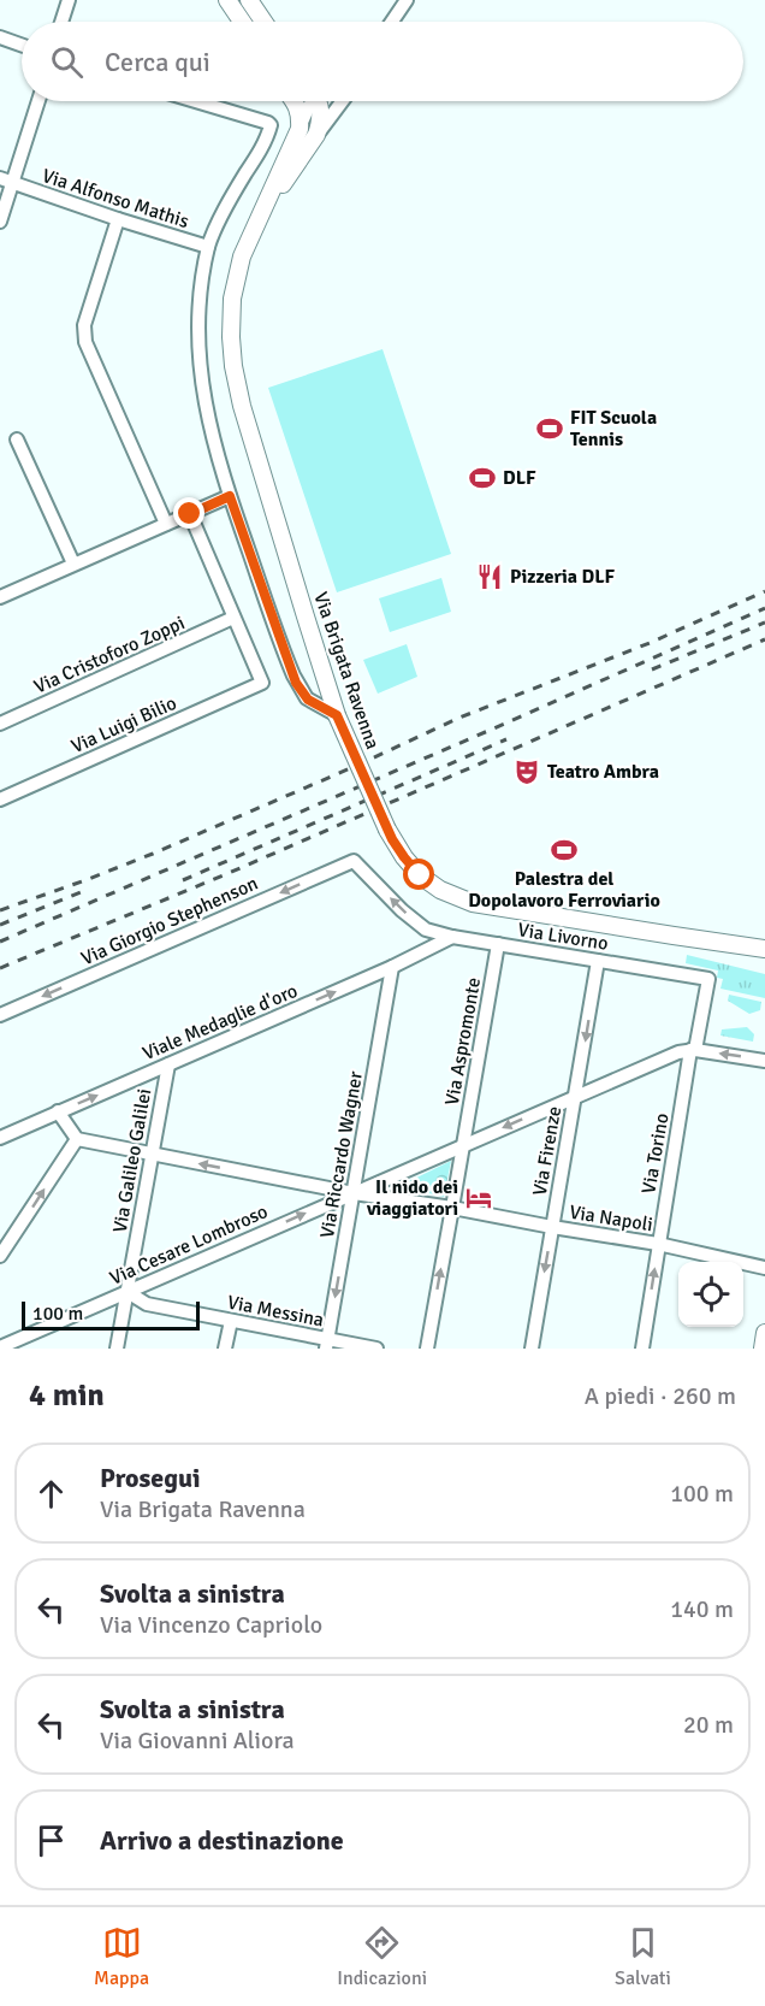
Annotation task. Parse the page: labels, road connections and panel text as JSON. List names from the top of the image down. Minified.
{"streets":{"main road":["Via Brigata Ravenna"],"street":["Via Alfonso Mathis","Via Cristoforo Zoppi","Via Luigi Bilio","Via Giorgio Stephenson","Via Livorno","Viale Medaglie d'oro","Via Aspromonte","Via Firenze","Via Torino","Via Riccardo Wagner","Via Galileo Galilei","Via Napoli","Via Cesare Lombroso","Via Messina"]},"crossings":[["Via Cristoforo Zoppi","Via Luigi Bilio"],["Via Giorgio Stephenson","Via Livorno"],["Via Livorno","Viale Medaglie d'oro"],["Via Livorno","Via Aspromonte"],["Via Livorno","Via Firenze"],["Via Livorno","Via Torino"],["Viale Medaglie d'oro","Via Riccardo Wagner"],["Viale Medaglie d'oro","Via Galileo Galilei"],["Via Aspromonte","Via Napoli"],["Via Aspromonte","Via Cesare Lombroso"],["Via Firenze","Via Napoli"],["Via Torino","Via Napoli"],["Via Riccardo Wagner","Via Napoli"],["Via Riccardo Wagner","Via Cesare Lombroso"],["Via Riccardo Wagner","Via Messina"],["Via Galileo Galilei","Via Cesare Lombroso"],["Via Galileo Galilei","Via Messina"],["Via Napoli","Via Cesare Lombroso"],["Via Cesare Lombroso","Via Messina"]],"one_way":["Via Giorgio Stephenson","Viale Medaglie d'oro","Via Cesare Lombroso"],"places":{"sports":["FIT Scuola Tennis","DLF","Palestra del Dopolavoro Ferroviario"],"restaurant":["Pizzeria DLF"],"theatre":["Teatro Ambra"],"hotel":["Il nido dei viaggiatori"]},"scale_bar":"100 m","page":{"search":"Cerca qui","scale":"100 m","heading":["4 min","A piedi · 260 m"],"list":[["Prosegui","Via Brigata Ravenna","100 m"],["Svolta a sinistra","Via Vincenzo Capriolo","140 m"],["Svolta a sinistra","Via Giovanni Aliora","20 m"],"Arrivo a destinazione"],"nav":["Mappa","Indicazioni","Salvati"]}}
